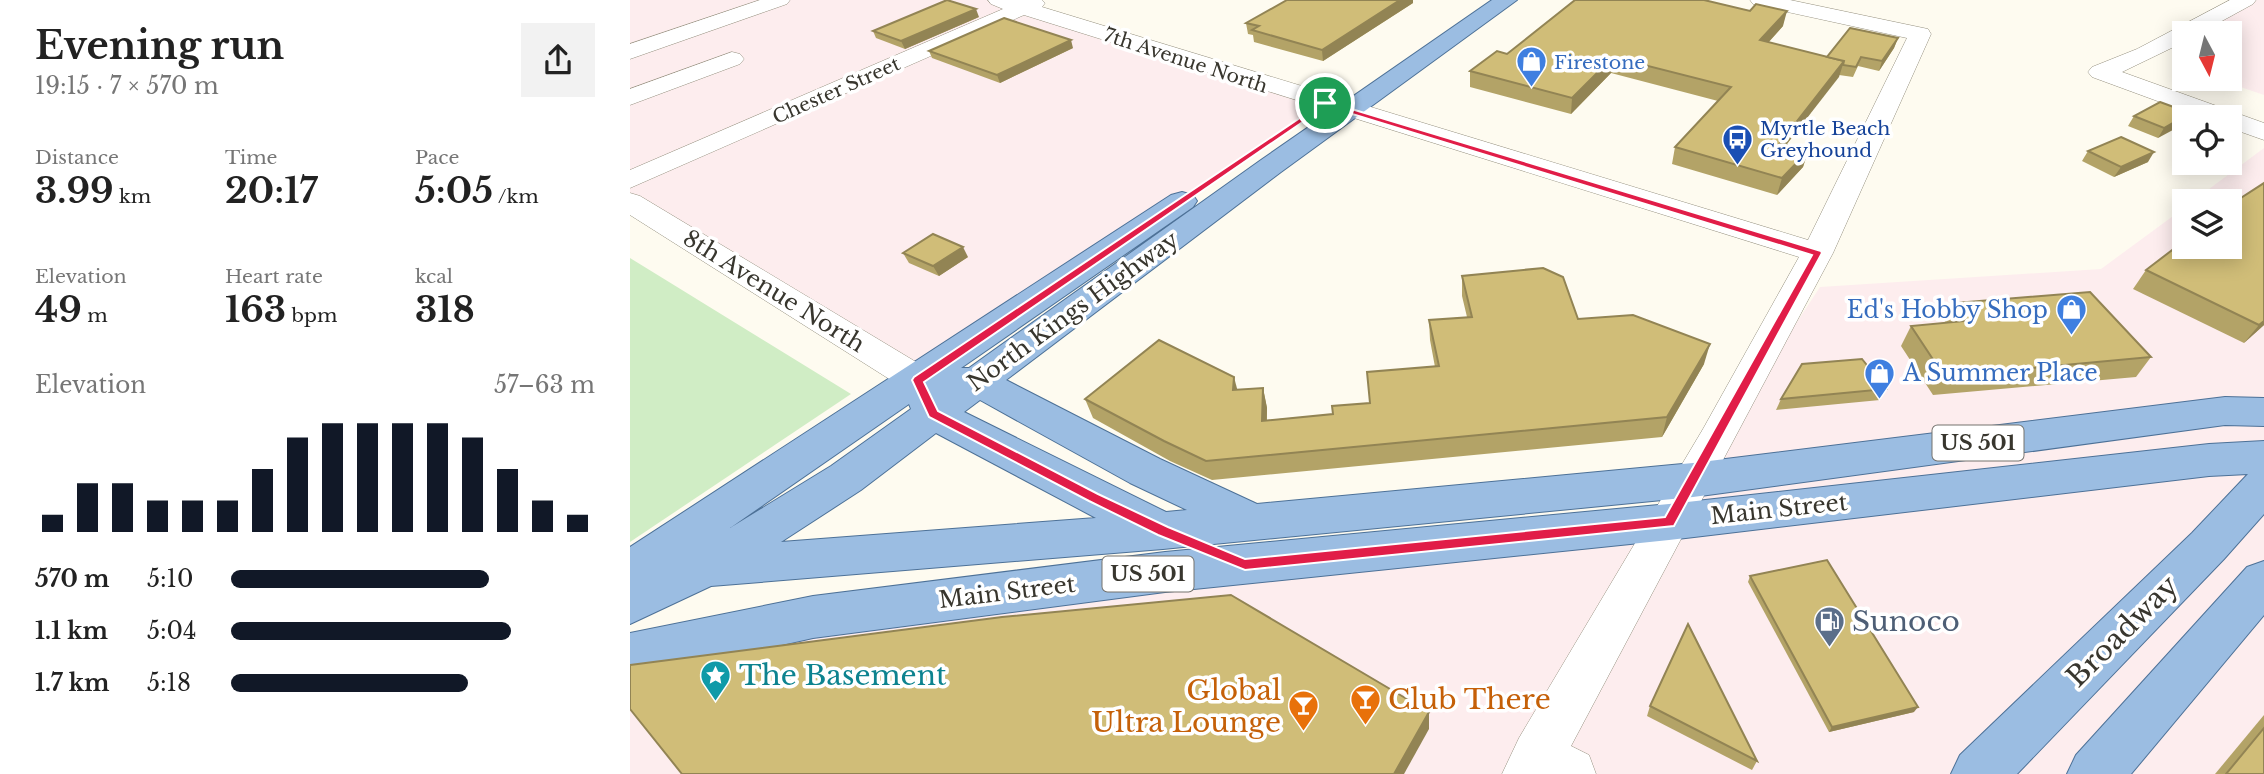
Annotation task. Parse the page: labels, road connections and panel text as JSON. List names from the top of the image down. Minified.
{"streets":{"main road":["North Kings Highway","US 501","Main Street","Broadway"],"street":["7th Avenue North","Chester Street","8th Avenue North"]},"crossings":[["7th Avenue North","Chester Street"],["7th Avenue North","North Kings Highway"],["8th Avenue North","North Kings Highway"],["North Kings Highway","Main Street"]],"places":{"shop":["Firestone","Ed's Hobby Shop","A Summer Place"],"bus stop":["Myrtle Beach Greyhound"],"fuel station":["Sunoco"],"place":["The Basement"],"bar":["Club There","Global Ultra Lounge"]},"north":"bottom","page":{"heading":["Evening run","19:15 · 7 × 570 m"],"stats":[["Distance","3.99 km"],["Time","20:17"],["Pace","5:05 /km"],["Elevation","49 m"],["Heart rate","163 bpm"],["kcal","318"]],"chart":["Elevation","57–63 m"],"list":[{"name":"570 m","note":"5:10"},{"name":"1.1 km","note":"5:04"},{"name":"1.7 km","note":"5:18"}]}}
